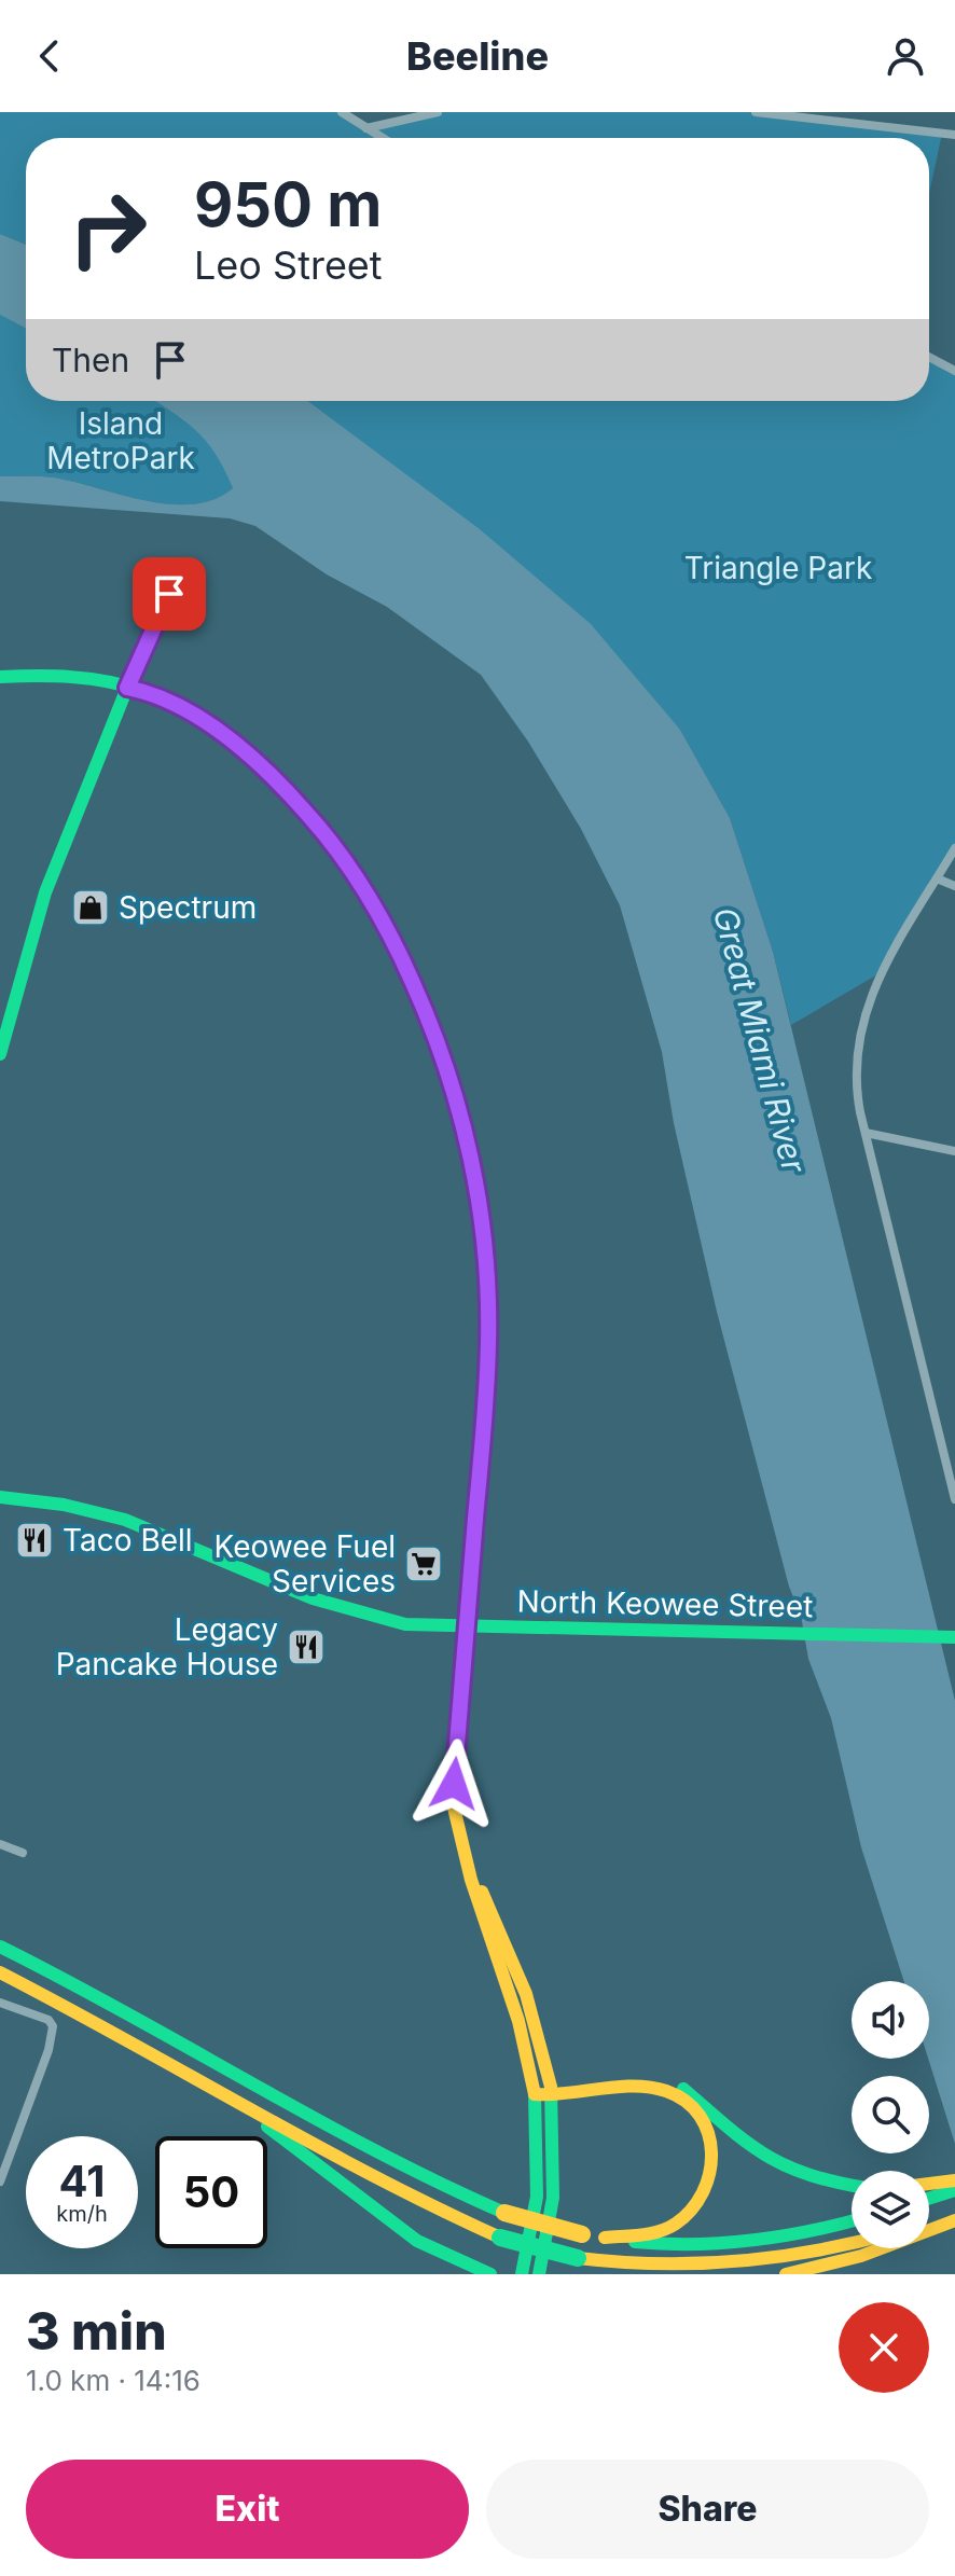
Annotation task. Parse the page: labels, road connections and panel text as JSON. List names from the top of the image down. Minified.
{"streets":{"main road":["North Keowee Street"]},"water":["Great Miami River"],"parks":["Island MetroPark","Triangle Park"],"places":{"shop":["Spectrum"],"restaurant":["Taco Bell","Legacy Pancake House"],"supermarket":["Keowee Fuel Services"]},"page":{"header":"Beeline","turn":["950 m","Leo Street"],"then":"Then","speed":"41 km/h","limit":"50","heading":["3 min","1.0 km · 14:16"],"buttons":["Exit","Share"]}}
